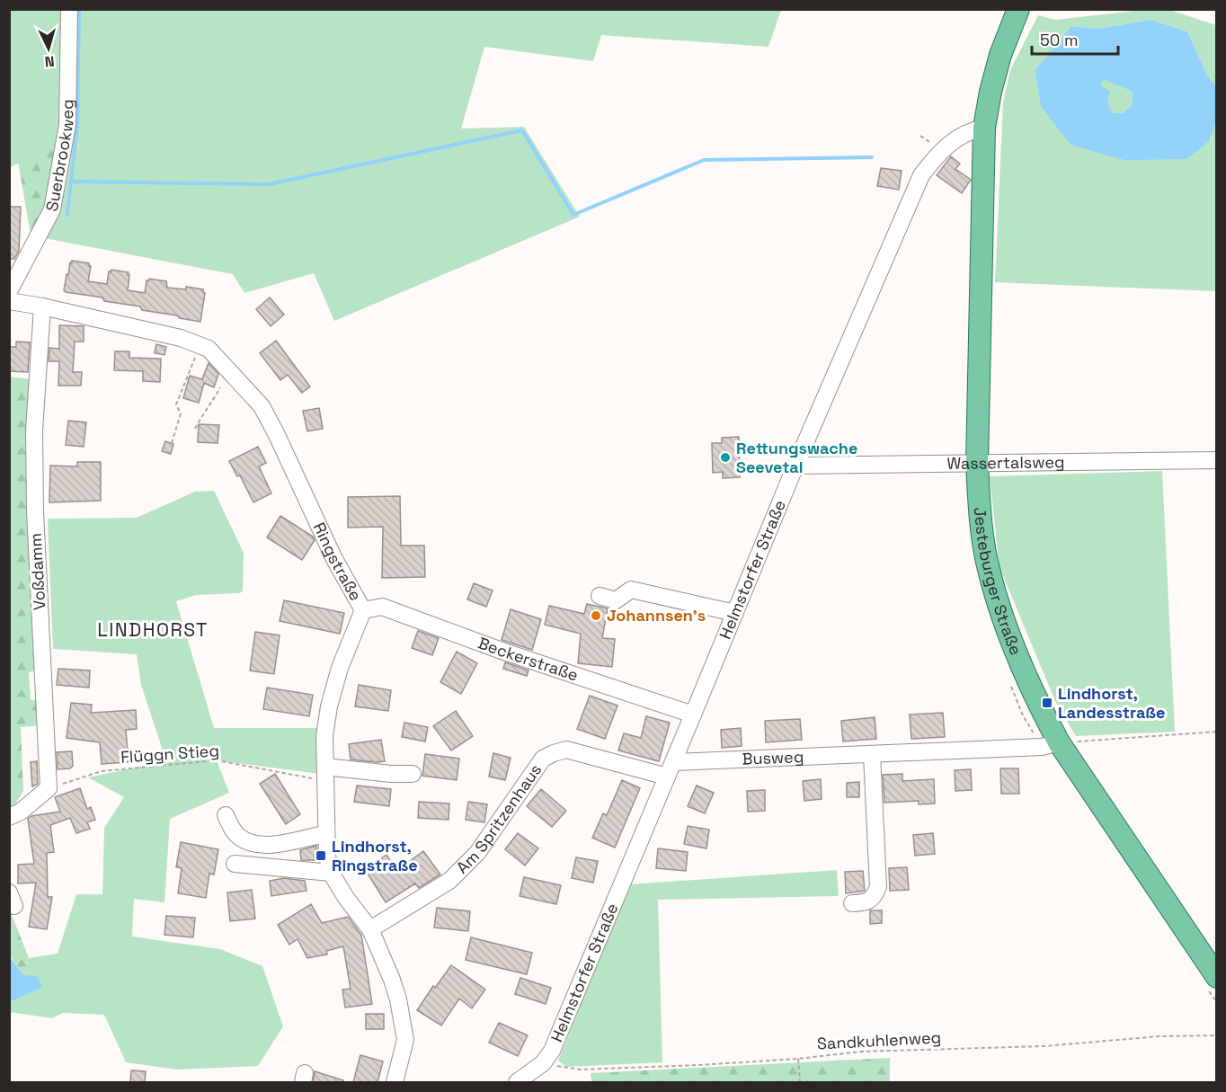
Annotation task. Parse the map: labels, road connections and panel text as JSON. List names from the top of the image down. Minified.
{"streets":{"main road":["Jesteburger Straße"],"street":["Suerbrookweg","Wassertalsweg","Ringstraße","Helmstorfer Straße","Voßdamm","Beckerstraße","Busweg","Am Spritzenhaus"],"path":["Flüggn Stieg","Sandkuhlenweg"]},"crossings":[["Wassertalsweg","Helmstorfer Straße"],["Wassertalsweg","Jesteburger Straße"],["Ringstraße","Voßdamm"],["Ringstraße","Beckerstraße"],["Ringstraße","Flüggn Stieg"],["Ringstraße","Am Spritzenhaus"],["Helmstorfer Straße","Jesteburger Straße"],["Helmstorfer Straße","Beckerstraße"],["Helmstorfer Straße","Busweg"],["Helmstorfer Straße","Am Spritzenhaus"],["Helmstorfer Straße","Sandkuhlenweg"],["Voßdamm","Flüggn Stieg"],["Jesteburger Straße","Busweg"],["Busweg","Am Spritzenhaus"]],"districts":["LINDHORST"],"places":{"other":["Rettungswache Seevetal","Johannsen's"],"transit":["Lindhorst, Landesstraße","Lindhorst, Ringstraße"]},"scale_bar":"50 m","north":"bottom"}
